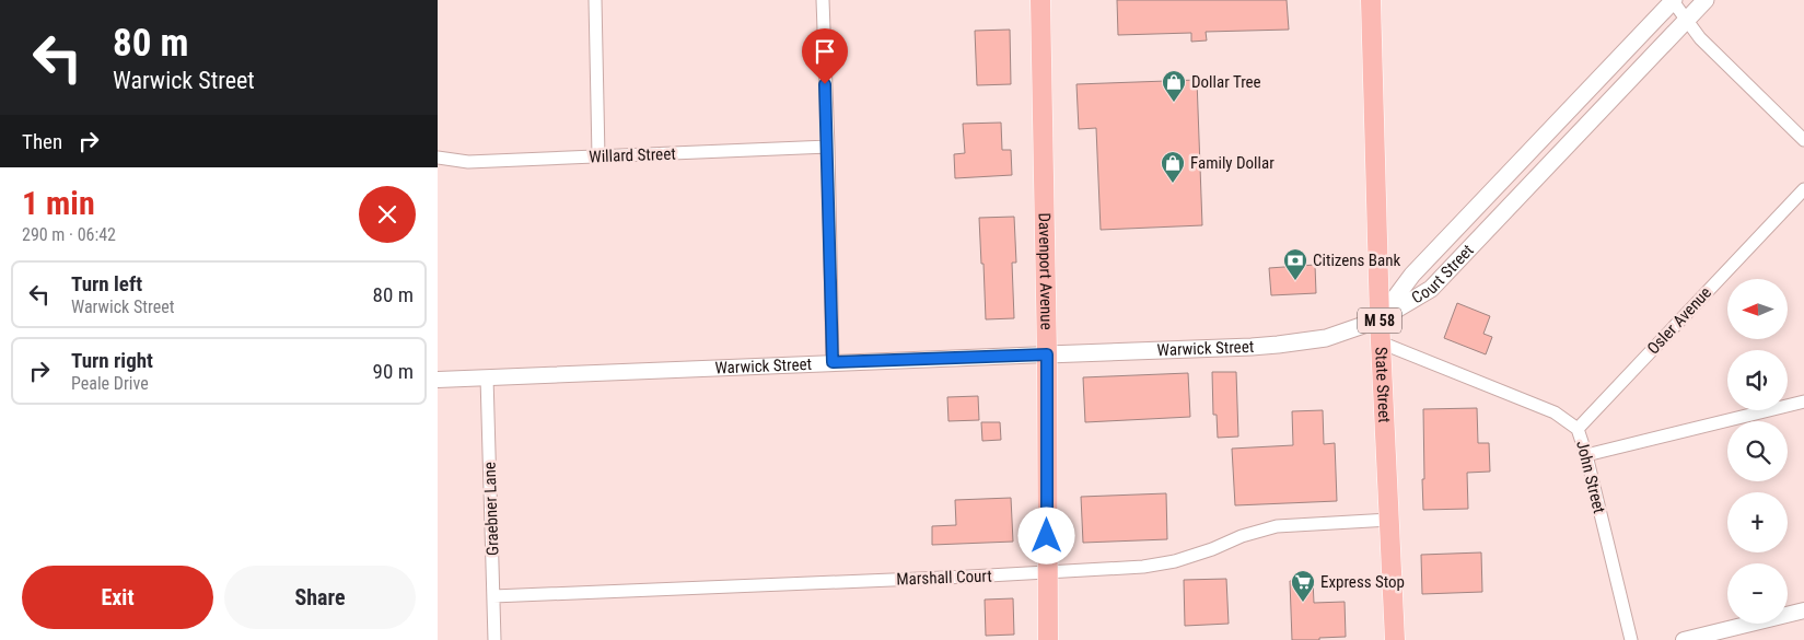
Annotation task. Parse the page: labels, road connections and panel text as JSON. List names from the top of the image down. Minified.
{"streets":{"main road":["Davenport Avenue","Court Street","M 58","Warwick Street","State Street"],"street":["Willard Street","Osler Avenue","John Street","Graebner Lane","Marshall Court"]},"crossings":[["Davenport Avenue","Warwick Street"],["Davenport Avenue","Marshall Court"],["Court Street","Warwick Street"],["Court Street","State Street"],["Osler Avenue","John Street"],["Warwick Street","State Street"],["Warwick Street","Graebner Lane"],["State Street","John Street"],["State Street","Marshall Court"],["Graebner Lane","Marshall Court"]],"places":{"shop":["Dollar Tree","Family Dollar"],"bank":["Citizens Bank"],"supermarket":["Express Stop"]},"north":"left","page":{"turn":["80 m","Warwick Street"],"then":"Then","heading":["1 min","290 m · 06:42"],"list":[{"name":"Turn left","note":"Warwick Street","value":"80 m"},{"name":"Turn right","note":"Peale Drive","value":"90 m"}],"map_buttons":["+","−"],"buttons":["Exit","Share"]}}
